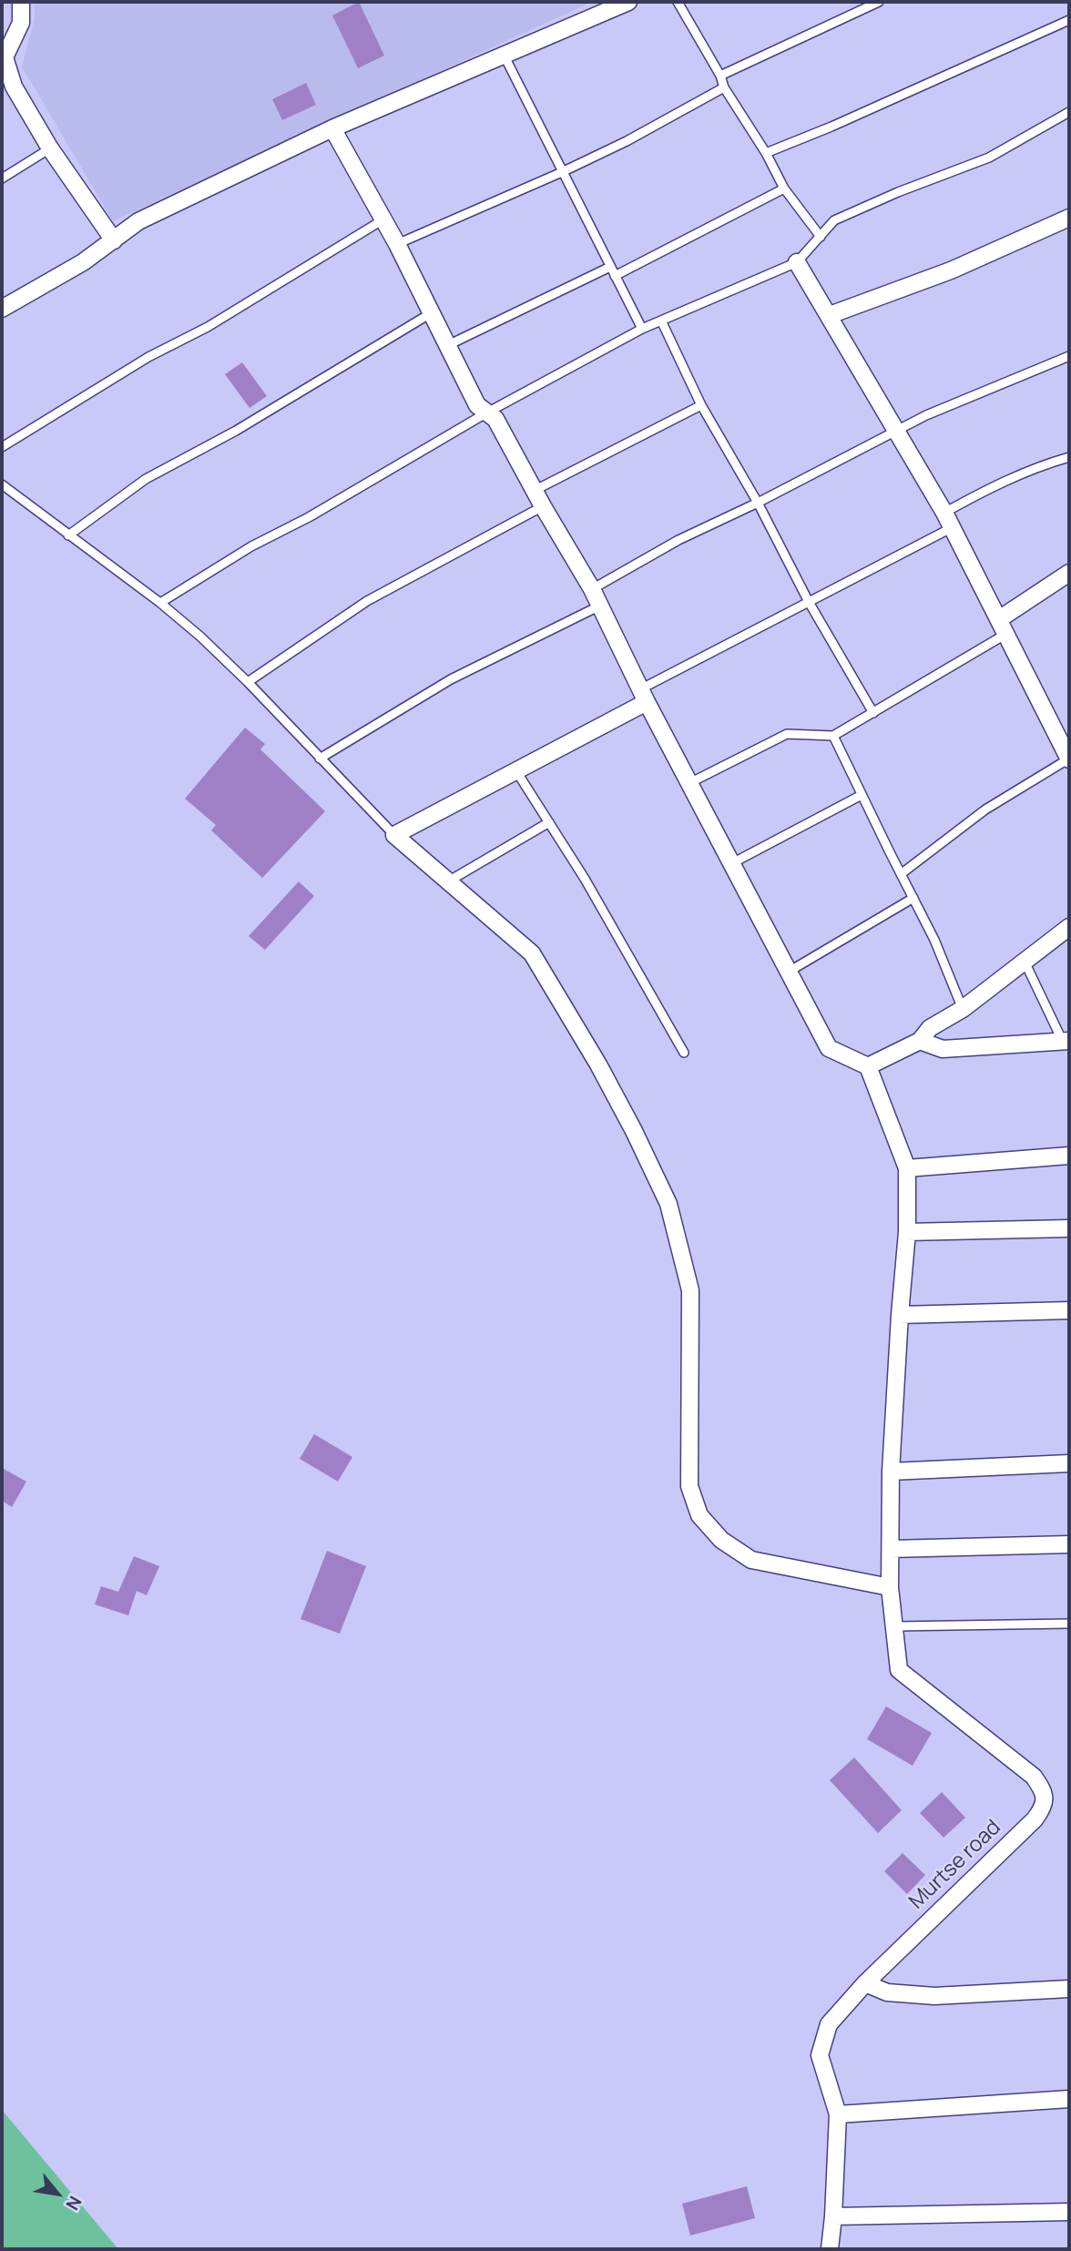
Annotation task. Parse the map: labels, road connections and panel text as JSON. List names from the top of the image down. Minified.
{"streets":{"street":["Murtse road"]},"north":"bottom right"}
